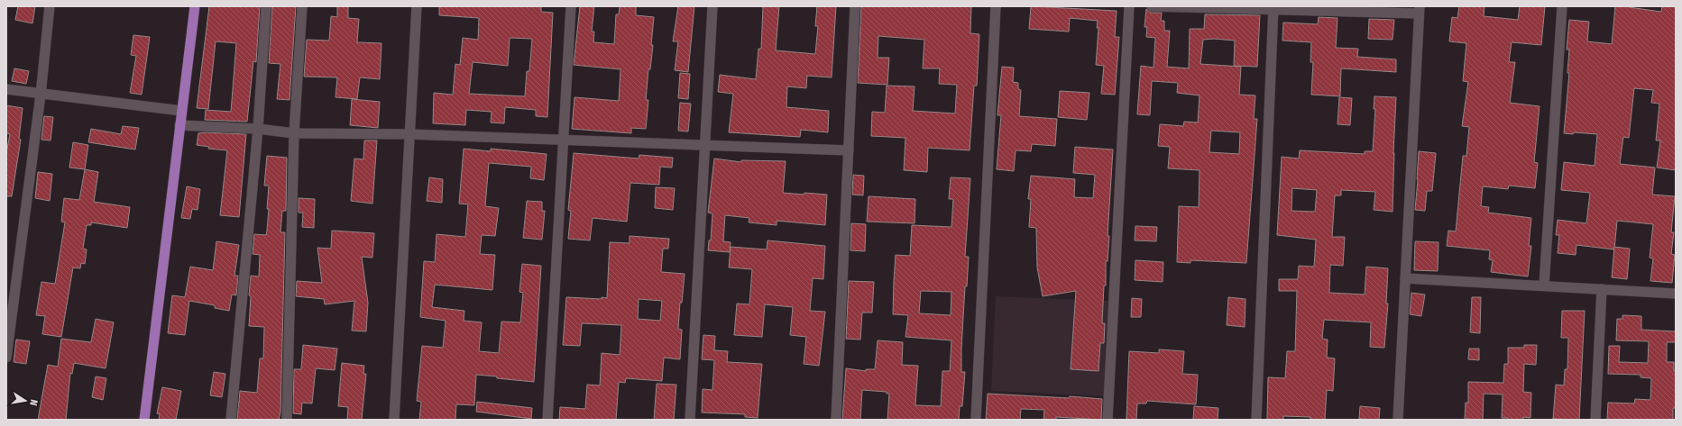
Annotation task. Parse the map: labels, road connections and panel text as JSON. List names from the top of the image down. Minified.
{"north":"right"}
